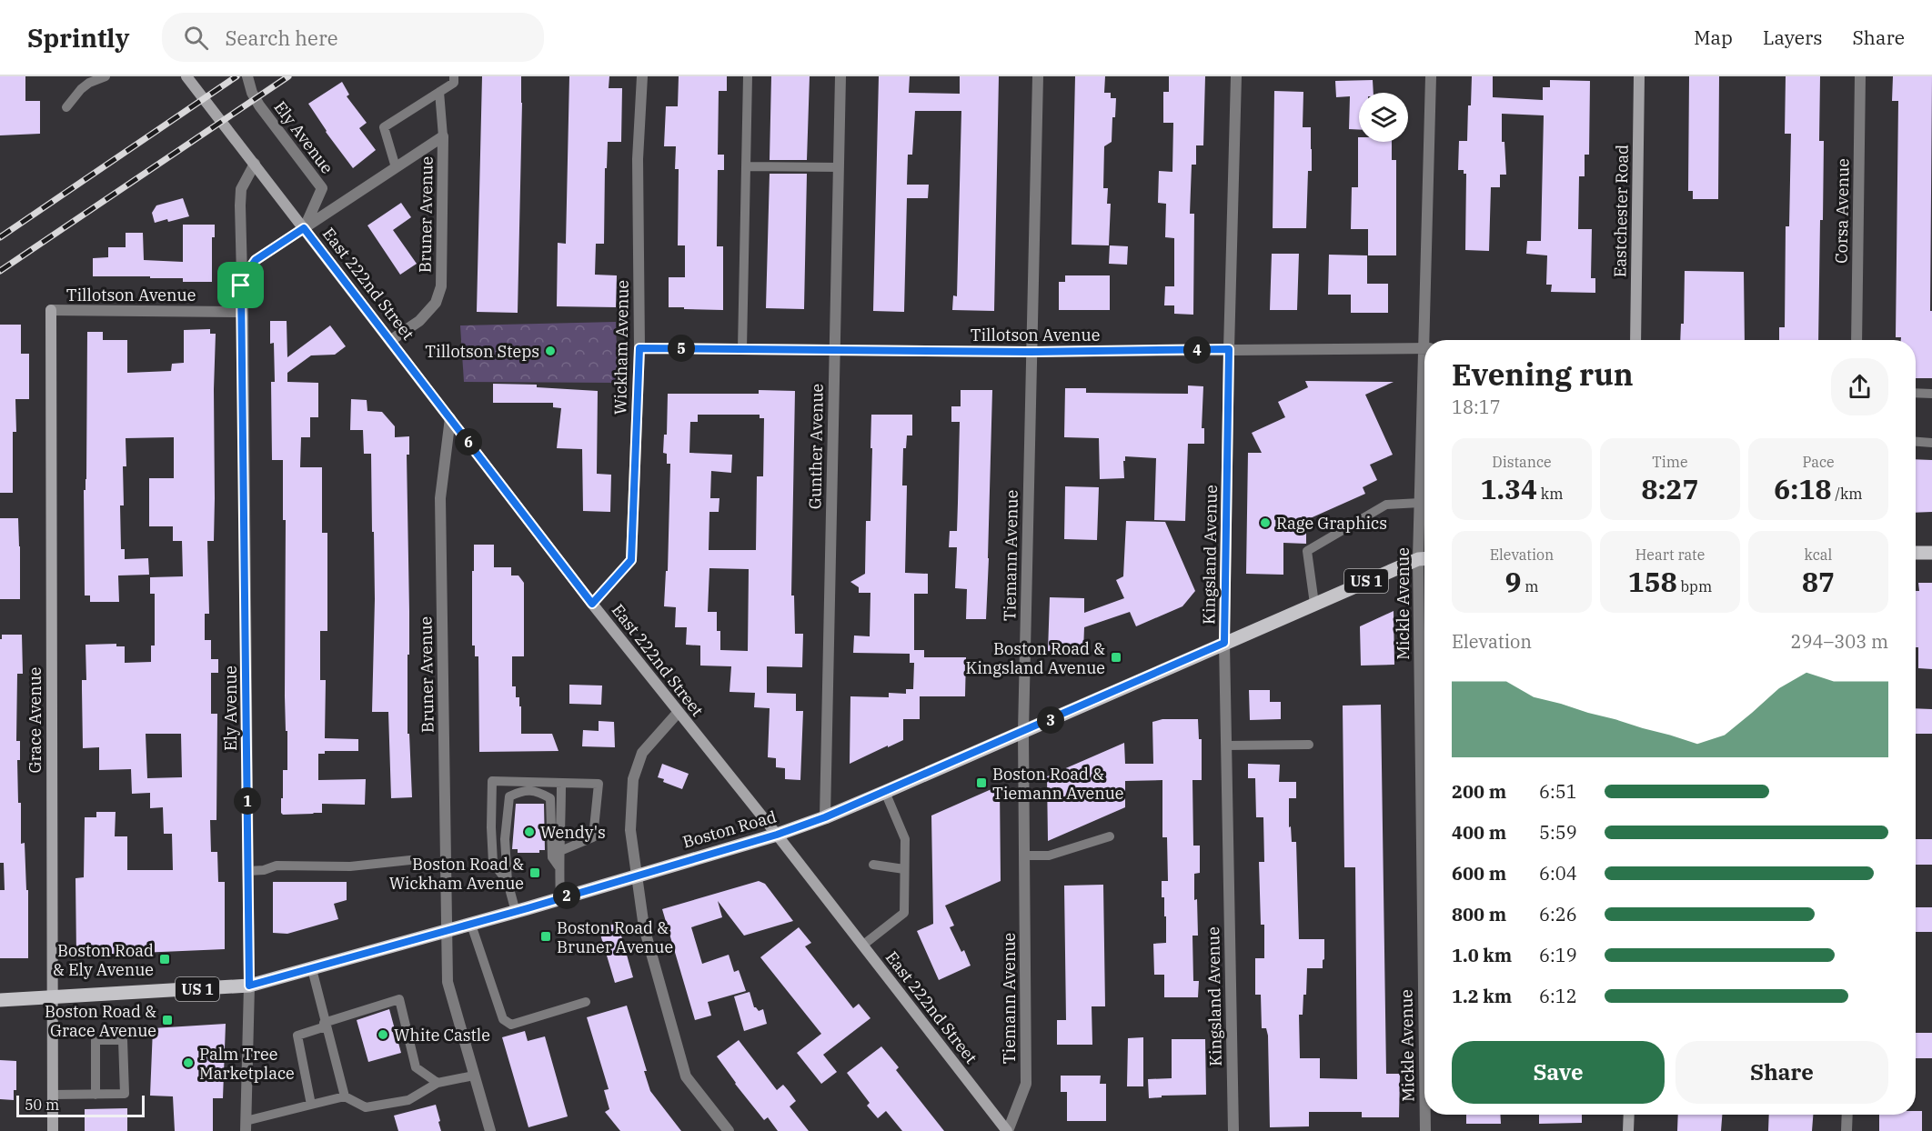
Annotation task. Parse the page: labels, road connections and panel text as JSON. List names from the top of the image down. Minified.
{"streets":{"main road":["US 1","Boston Road"],"street":["Ely Avenue","Eastchester Road","Corsa Avenue","Bruner Avenue","East 222nd Street","Tillotson Avenue","Wickham Avenue","Gunther Avenue","Kingsland Avenue","Tiemann Avenue","Mickle Avenue","Grace Avenue"]},"crossings":[["Ely Avenue","Bruner Avenue"],["Ely Avenue","East 222nd Street"],["Ely Avenue","Tillotson Avenue"],["Ely Avenue","Boston Road"],["Bruner Avenue","East 222nd Street"],["Bruner Avenue","Boston Road"],["East 222nd Street","Wickham Avenue"],["East 222nd Street","Tiemann Avenue"],["East 222nd Street","Boston Road"],["Tillotson Avenue","Wickham Avenue"],["Tillotson Avenue","Gunther Avenue"],["Tillotson Avenue","Kingsland Avenue"],["Tillotson Avenue","Tiemann Avenue"],["Tillotson Avenue","Grace Avenue"],["Gunther Avenue","Boston Road"],["Kingsland Avenue","Boston Road"],["Tiemann Avenue","Boston Road"],["Mickle Avenue","Boston Road"],["Grace Avenue","Boston Road"]],"places":{"other":["Tillotson Steps","Rage Graphics","Wendy's","White Castle","Palm Tree Marketplace"],"transit":["Boston Road & Kingsland Avenue","Boston Road & Tiemann Avenue","Boston Road & Wickham Avenue","Boston Road & Bruner Avenue","Boston Road & Ely Avenue","Boston Road & Grace Avenue"]},"scale_bar":"50 m","page":{"header":"Sprintly","search":"Search here","nav":["Map","Layers","Share"],"pins":["5","4","6","3","1","2"],"heading":["Evening run","18:17"],"stats":[["Distance","1.34 km"],["Time","8:27"],["Pace","6:18 /km"],["Elevation","9 m"],["Heart rate","158 bpm"],["kcal","87"]],"chart":["Elevation","294–303 m"],"list":[{"name":"200 m","note":"6:51"},{"name":"400 m","note":"5:59"},{"name":"600 m","note":"6:04"},{"name":"800 m","note":"6:26"},{"name":"1.0 km","note":"6:19"},{"name":"1.2 km","note":"6:12"}],"buttons":["Save","Share"],"scale":"50 m"}}
